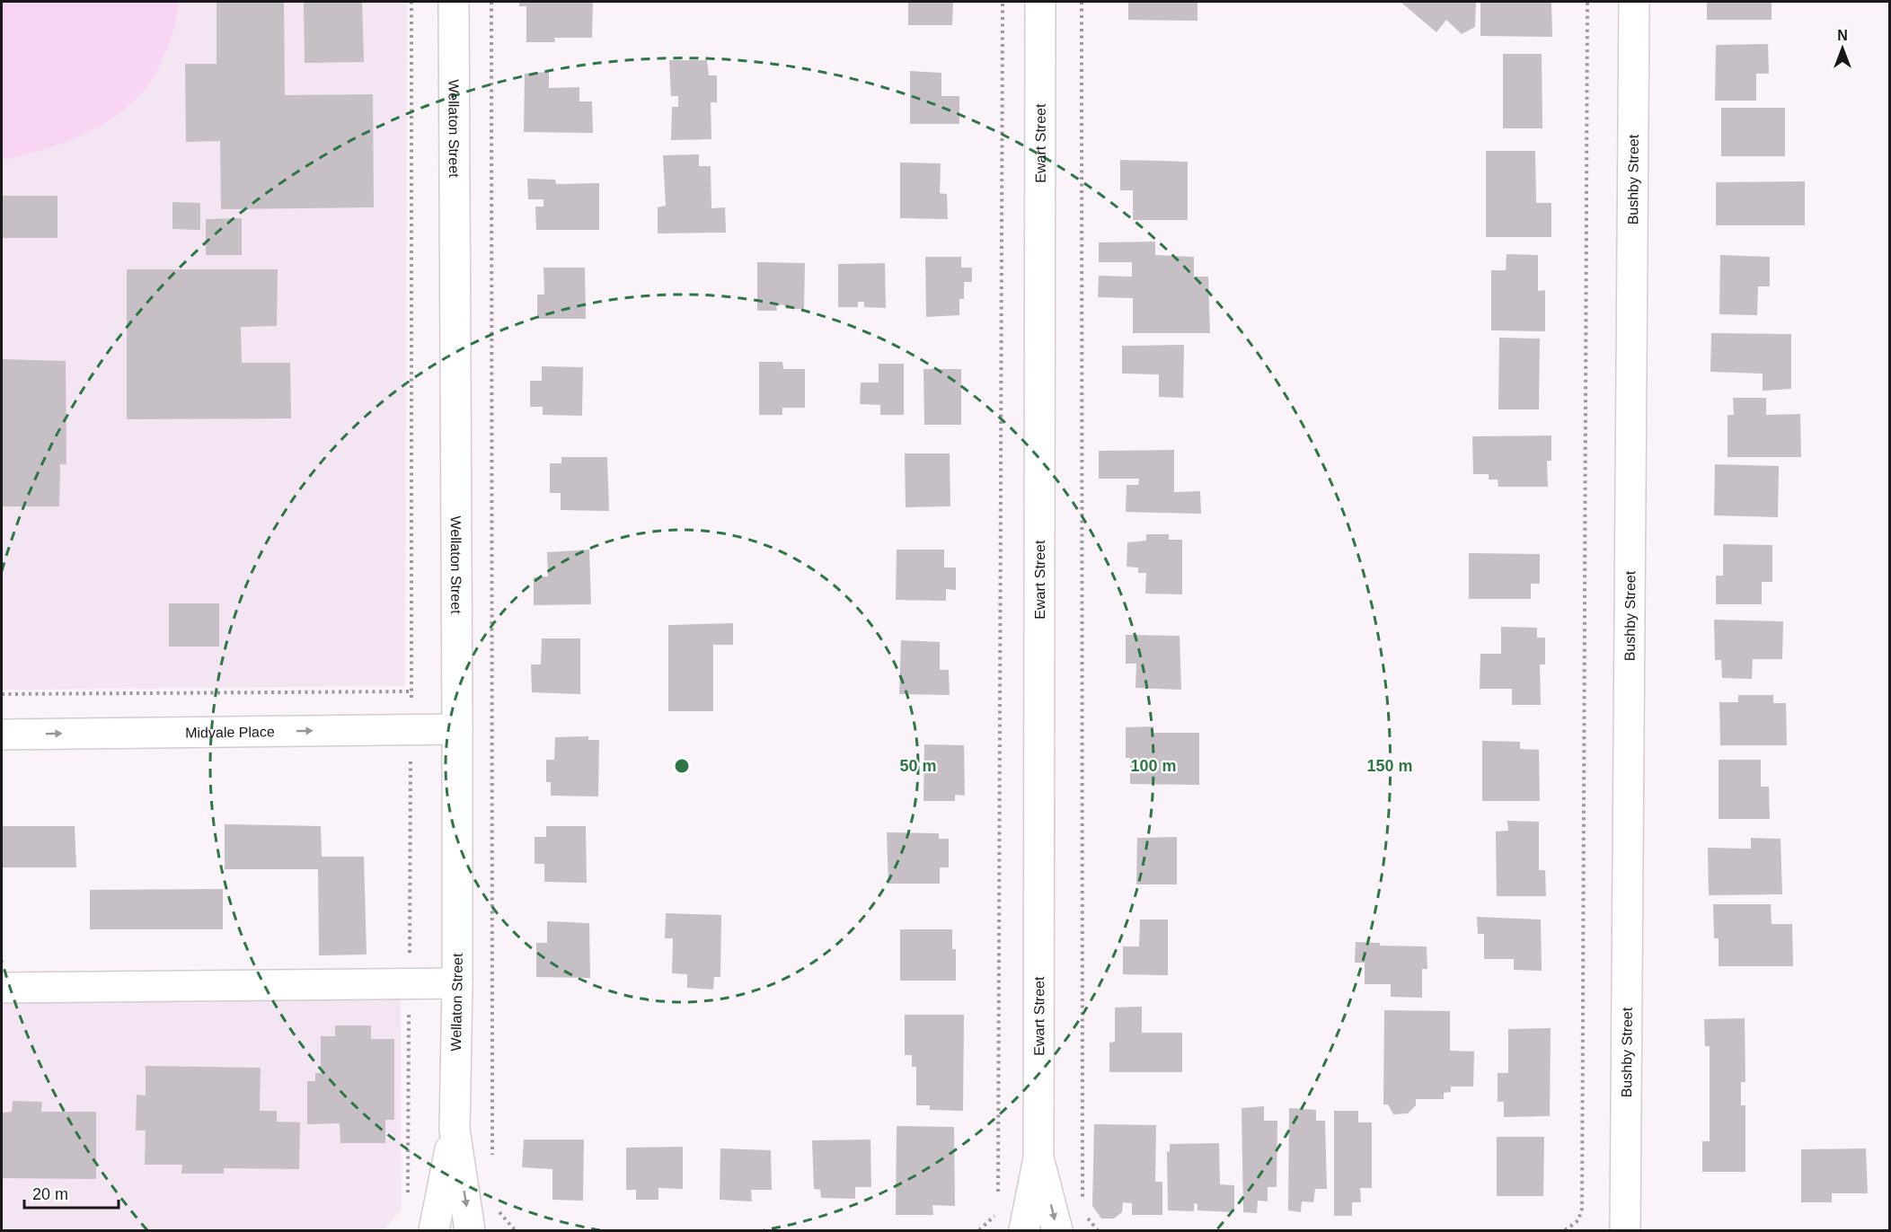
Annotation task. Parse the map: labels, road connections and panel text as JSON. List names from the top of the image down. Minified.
{"streets":{"street":["Wellaton Street","Ewart Street","Bushby Street","Midvale Place"]},"crossings":[["Wellaton Street","Midvale Place"]],"scale_bar":"20 m","north":"top","rings":["50 m","100 m","150 m"]}
